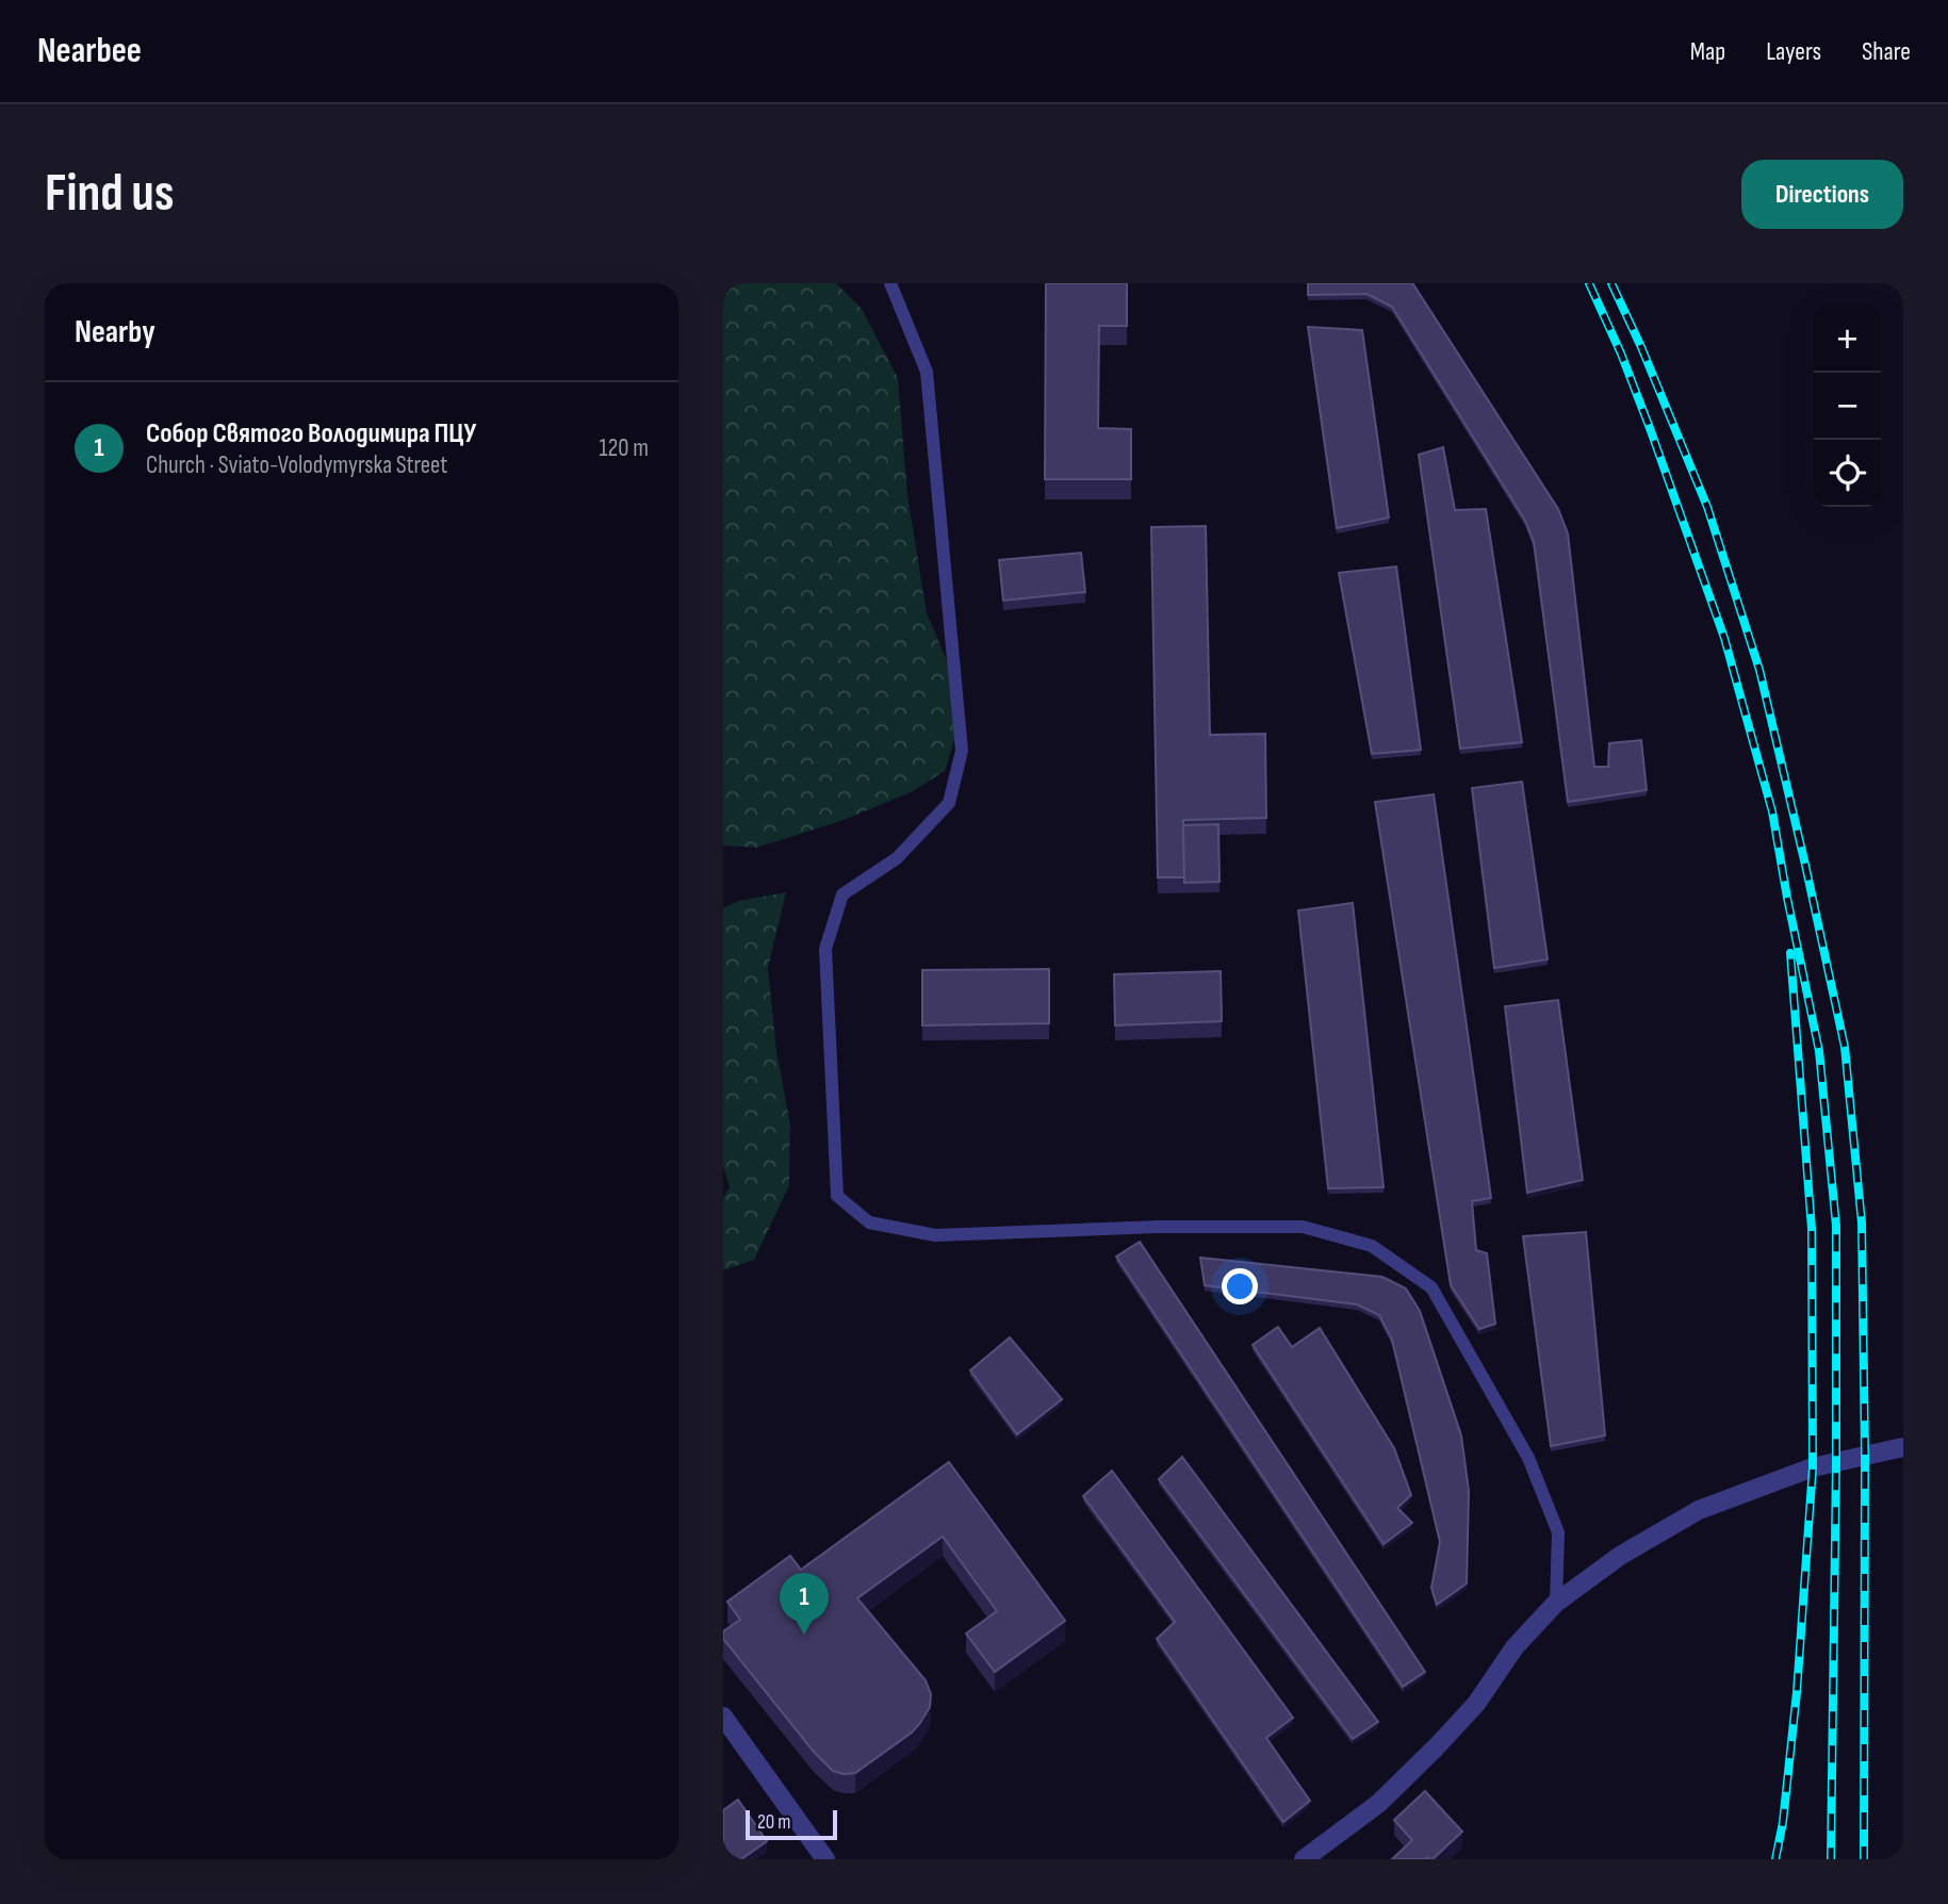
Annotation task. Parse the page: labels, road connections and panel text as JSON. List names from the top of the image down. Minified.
{"scale_bar":"20 m","page":{"header":"Nearbee","nav":["Map","Layers","Share"],"buttons":"Directions","title":"Find us","heading":"Nearby","map_buttons":["+","−"],"list":[{"mark":"1","name":"Собор Святого Володимира ПЦУ","note":"Church · Sviato-Volodymyrska Street","value":"120 m"}],"pins":"1","scale":"20 m"}}
